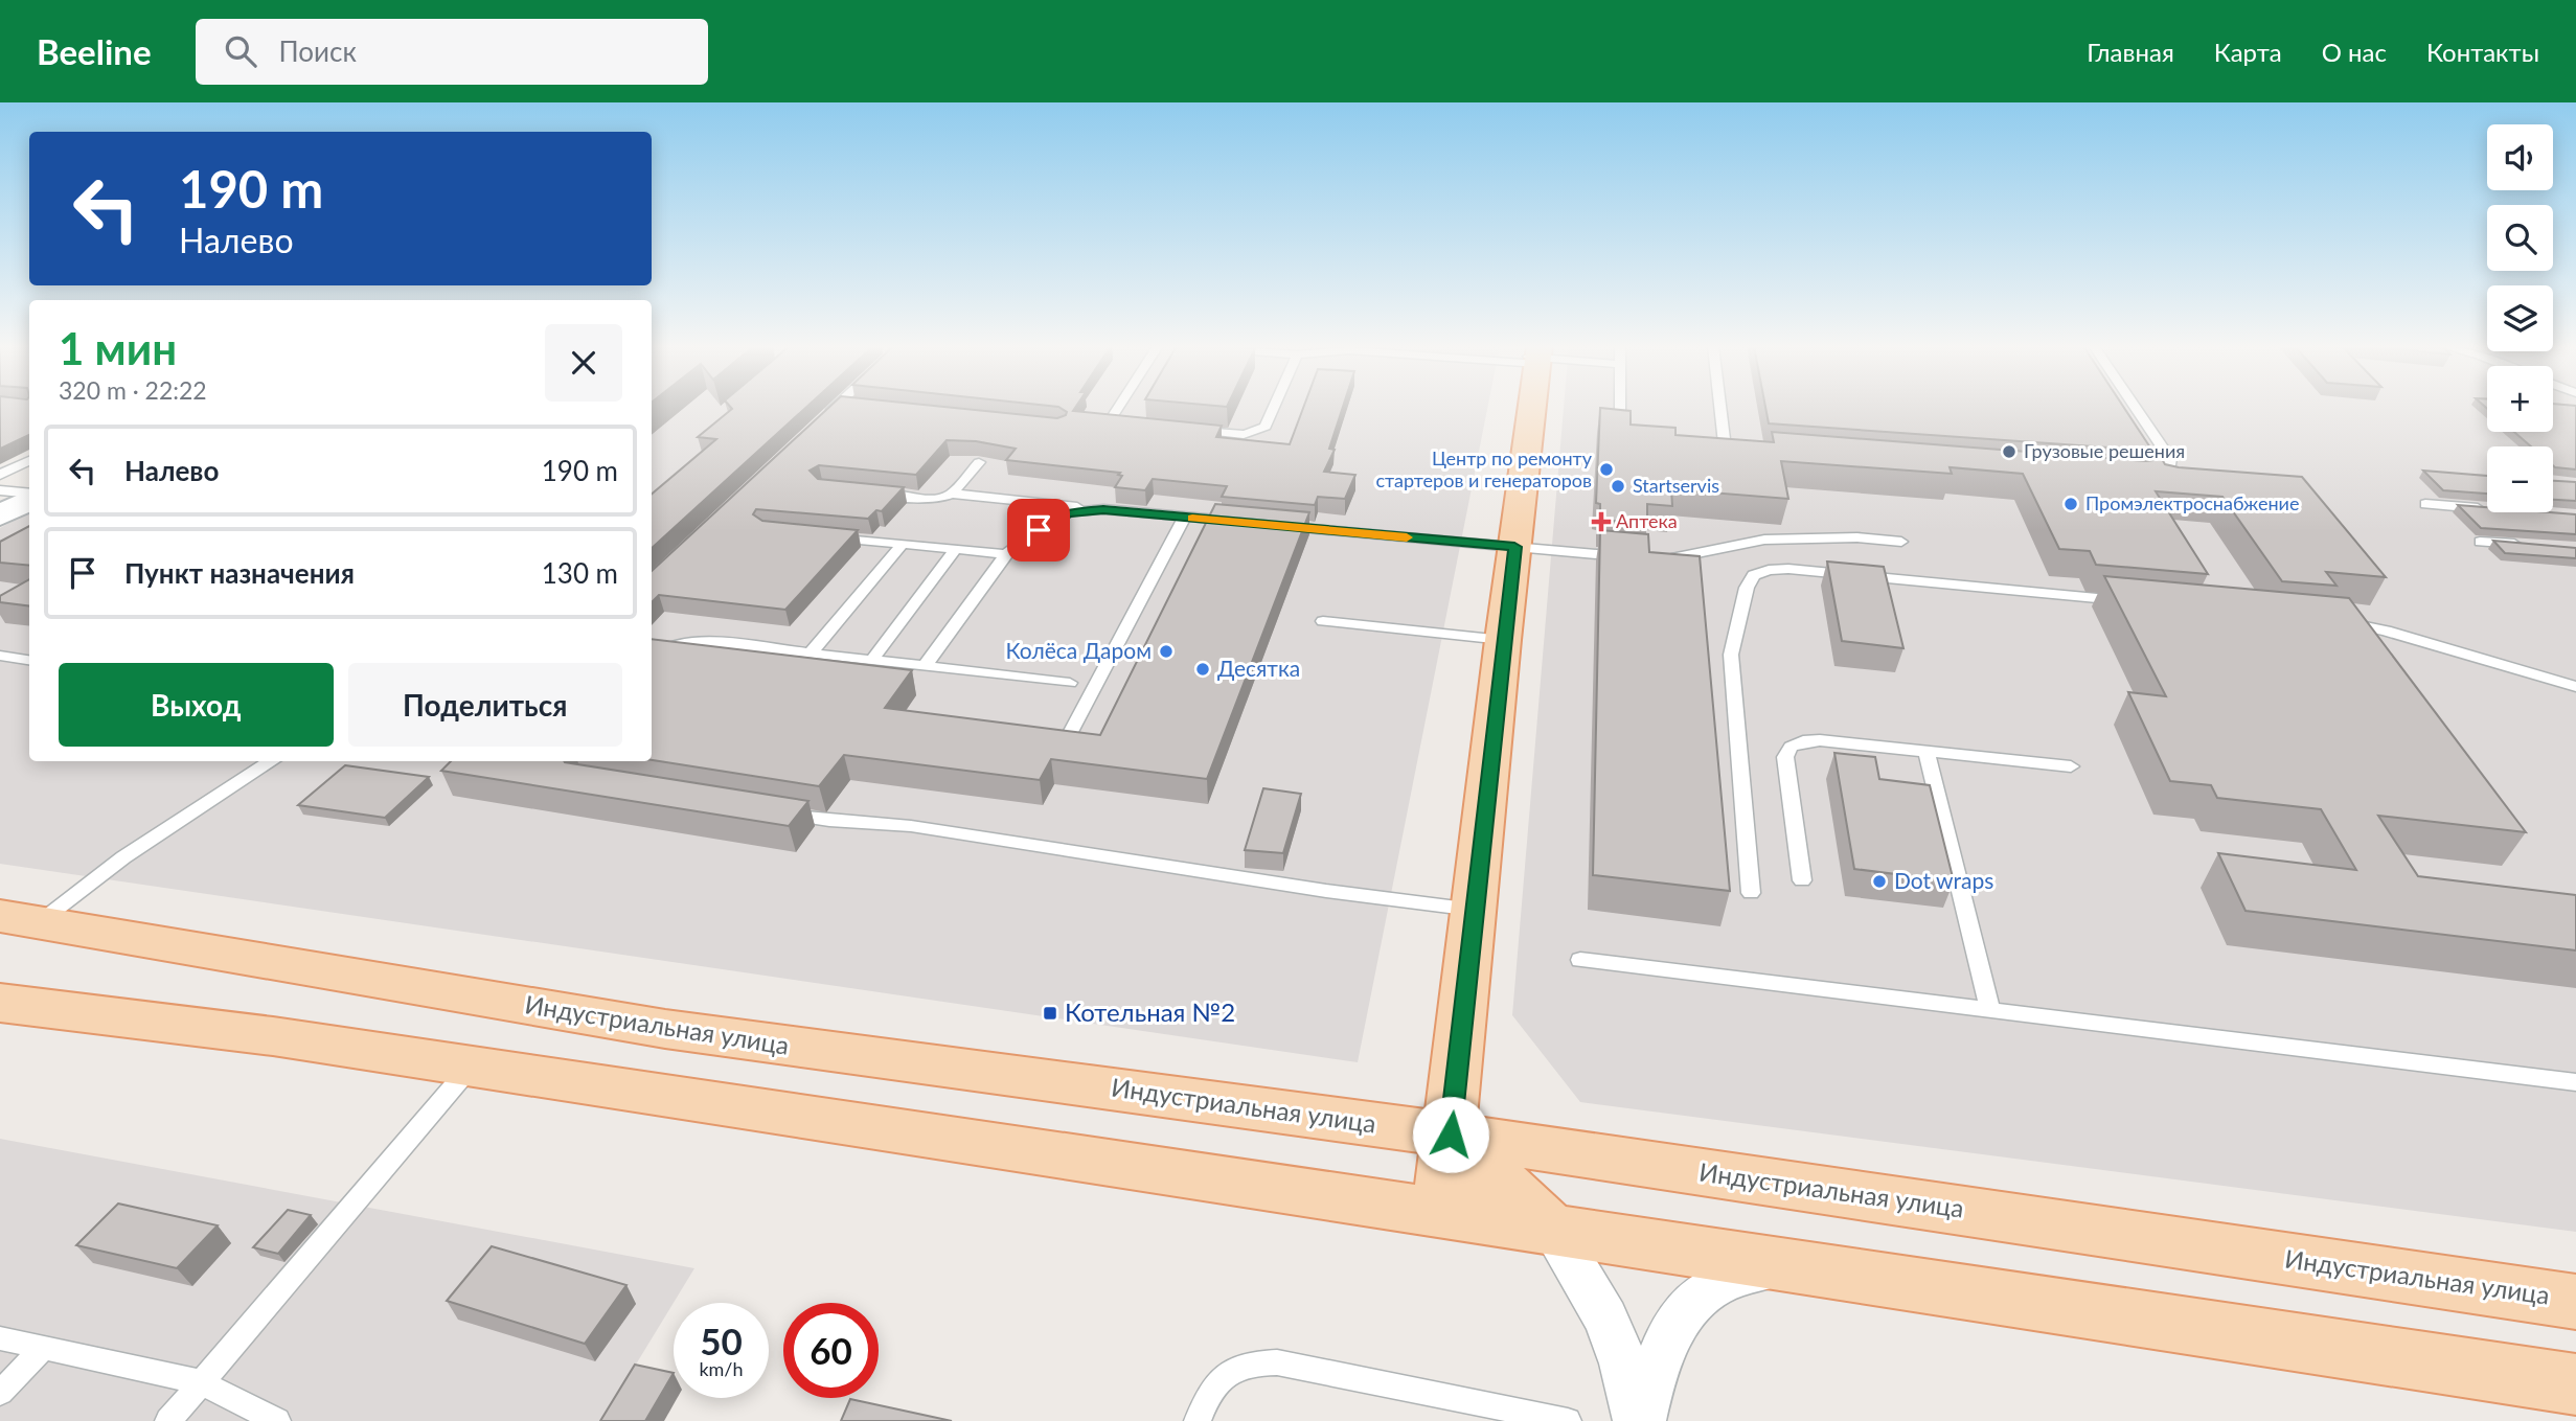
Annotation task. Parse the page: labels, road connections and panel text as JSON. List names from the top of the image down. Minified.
{"streets":{"main road":["Индустриальная улица"]},"places":{"other":["Грузовые решения","Центр по ремонту стартеров и генераторов","Startservis","Промэлектроснабжение","Колёса Даром","Десятка","Dot wraps"],"health":["Аптека"],"transit":["Котельная №2"]},"page":{"header":"Beeline","search":"Поиск","nav":["Главная","Карта","О нас","Контакты"],"map_buttons":["+","−"],"turn":["190 m","Налево"],"heading":["1 мин","320 m · 22:22"],"list":[{"name":"Налево","value":"190 m"},{"name":"Пункт назначения","value":"130 m"}],"buttons":["Выход","Поделиться"],"speed":"50 km/h","limit":"60"}}
